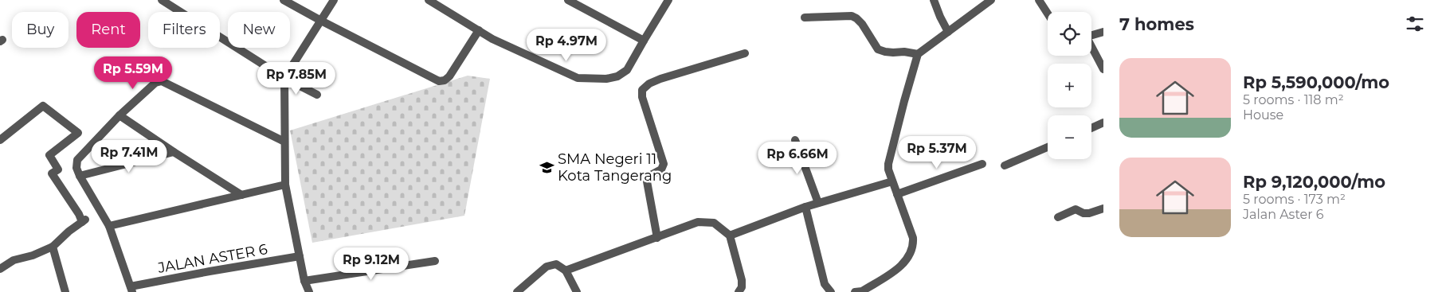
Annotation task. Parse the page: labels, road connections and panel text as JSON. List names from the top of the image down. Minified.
{"streets":{"street":["JALAN ASTER 6"]},"places":{"school or university":["SMA Negeri 11 Kota Tangerang"]},"page":{"heading":"7 homes","map_buttons":["+","−"],"chip":["Buy","Rent","Filters","New"],"price":["Rp 4.97M","Rp 5.59M","Rp 7.85M","Rp 5.37M","Rp 7.41M","Rp 6.66M","Rp 9.12M"],"list":[{"name":"Rp 5,590,000/mo","note":"5 rooms · 118 m² · House"},{"name":"Rp 9,120,000/mo","note":"5 rooms · 173 m² · Jalan Aster 6"}]}}
